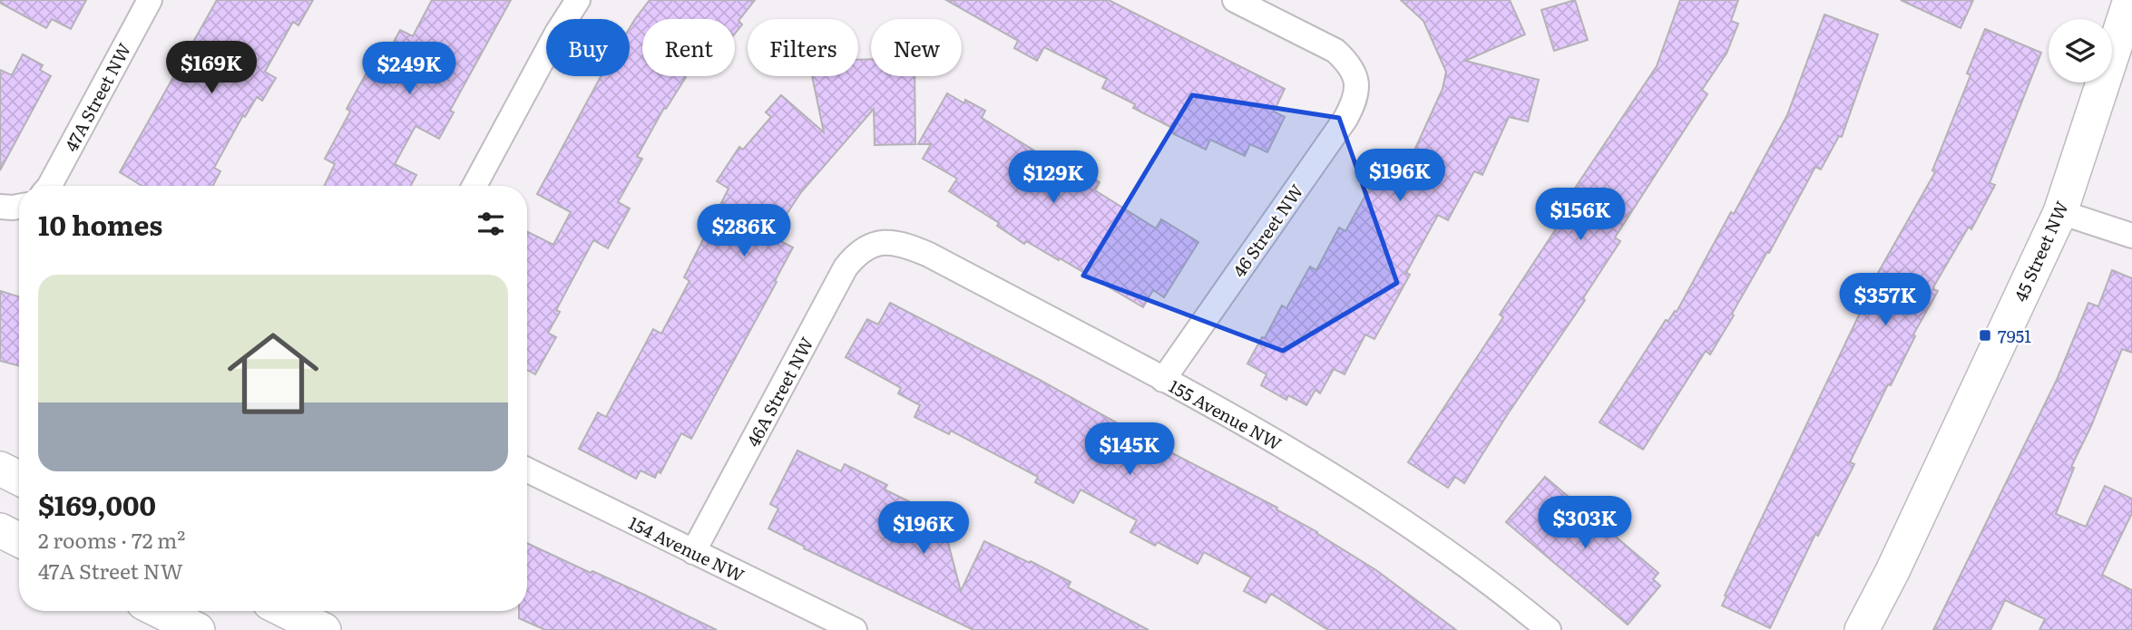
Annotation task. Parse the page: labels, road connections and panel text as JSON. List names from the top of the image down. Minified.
{"streets":{"street":["47A Street NW","46 Street NW","45 Street NW","46A Street NW","155 Avenue NW","154 Avenue NW"]},"crossings":[["46 Street NW","155 Avenue NW"],["46A Street NW","155 Avenue NW"],["46A Street NW","154 Avenue NW"]],"places":{"transit":["7951"]},"page":{"chip":["Buy","Rent","Filters","New"],"price":["$169K","$249K","$196K","$129K","$156K","$286K","$357K","$145K","$303K","$196K"],"heading":"10 homes","list":[{"name":"$169,000","note":"2 rooms · 72 m² · 47A Street NW"}]}}
